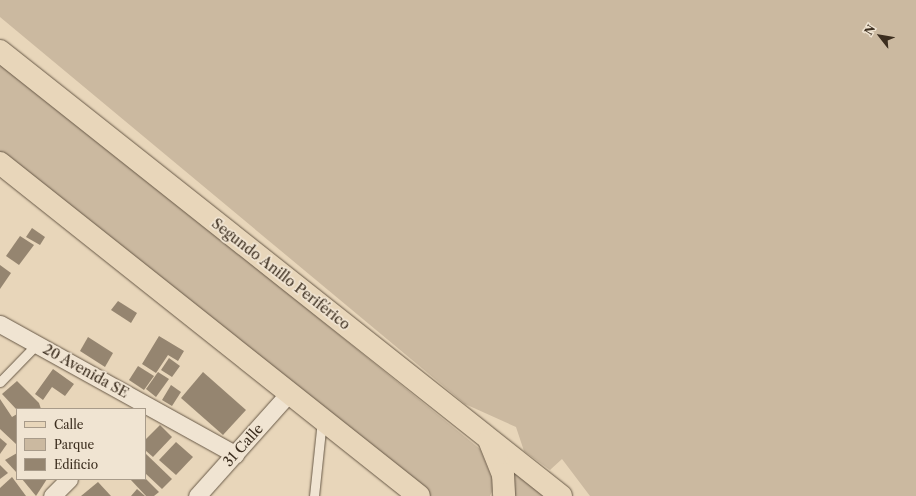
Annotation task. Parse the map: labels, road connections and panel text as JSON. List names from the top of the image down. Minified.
{"streets":{"main road":["Segundo Anillo Periférico"],"street":["20 Avenida SE","31 Calle"]},"crossings":[["20 Avenida SE","31 Calle"]],"legend":["Calle","Parque","Edificio"],"north":"top left"}
